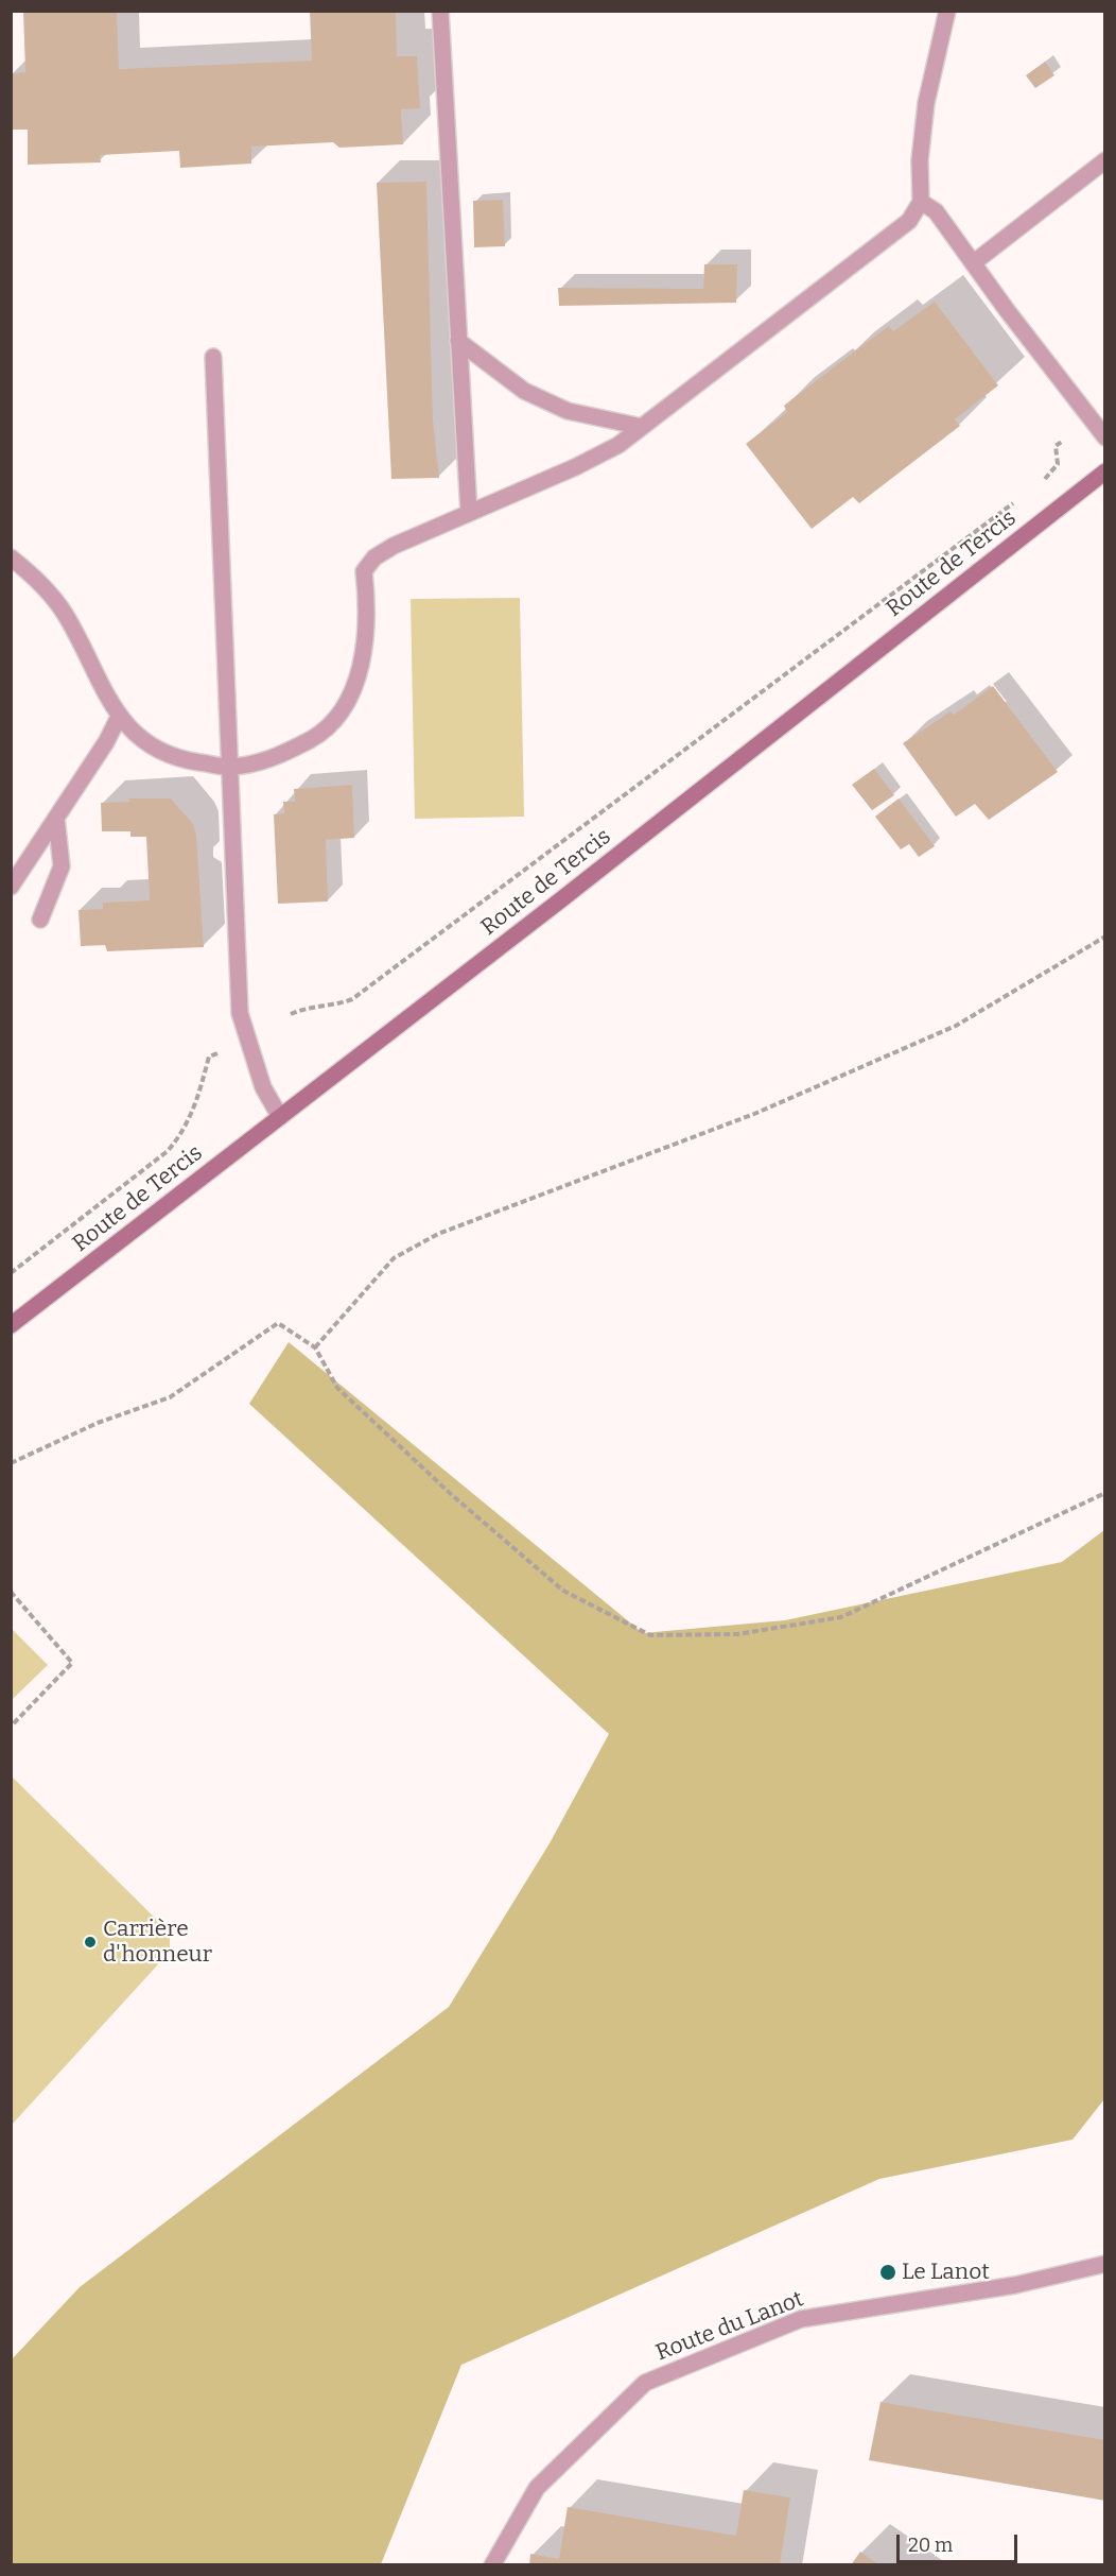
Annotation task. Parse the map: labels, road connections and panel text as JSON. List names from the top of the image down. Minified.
{"streets":{"main road":["Route de Tercis"],"street":["Route du Lanot"]},"places":["Carrière d'honneur","Le Lanot"],"scale_bar":"20 m"}
